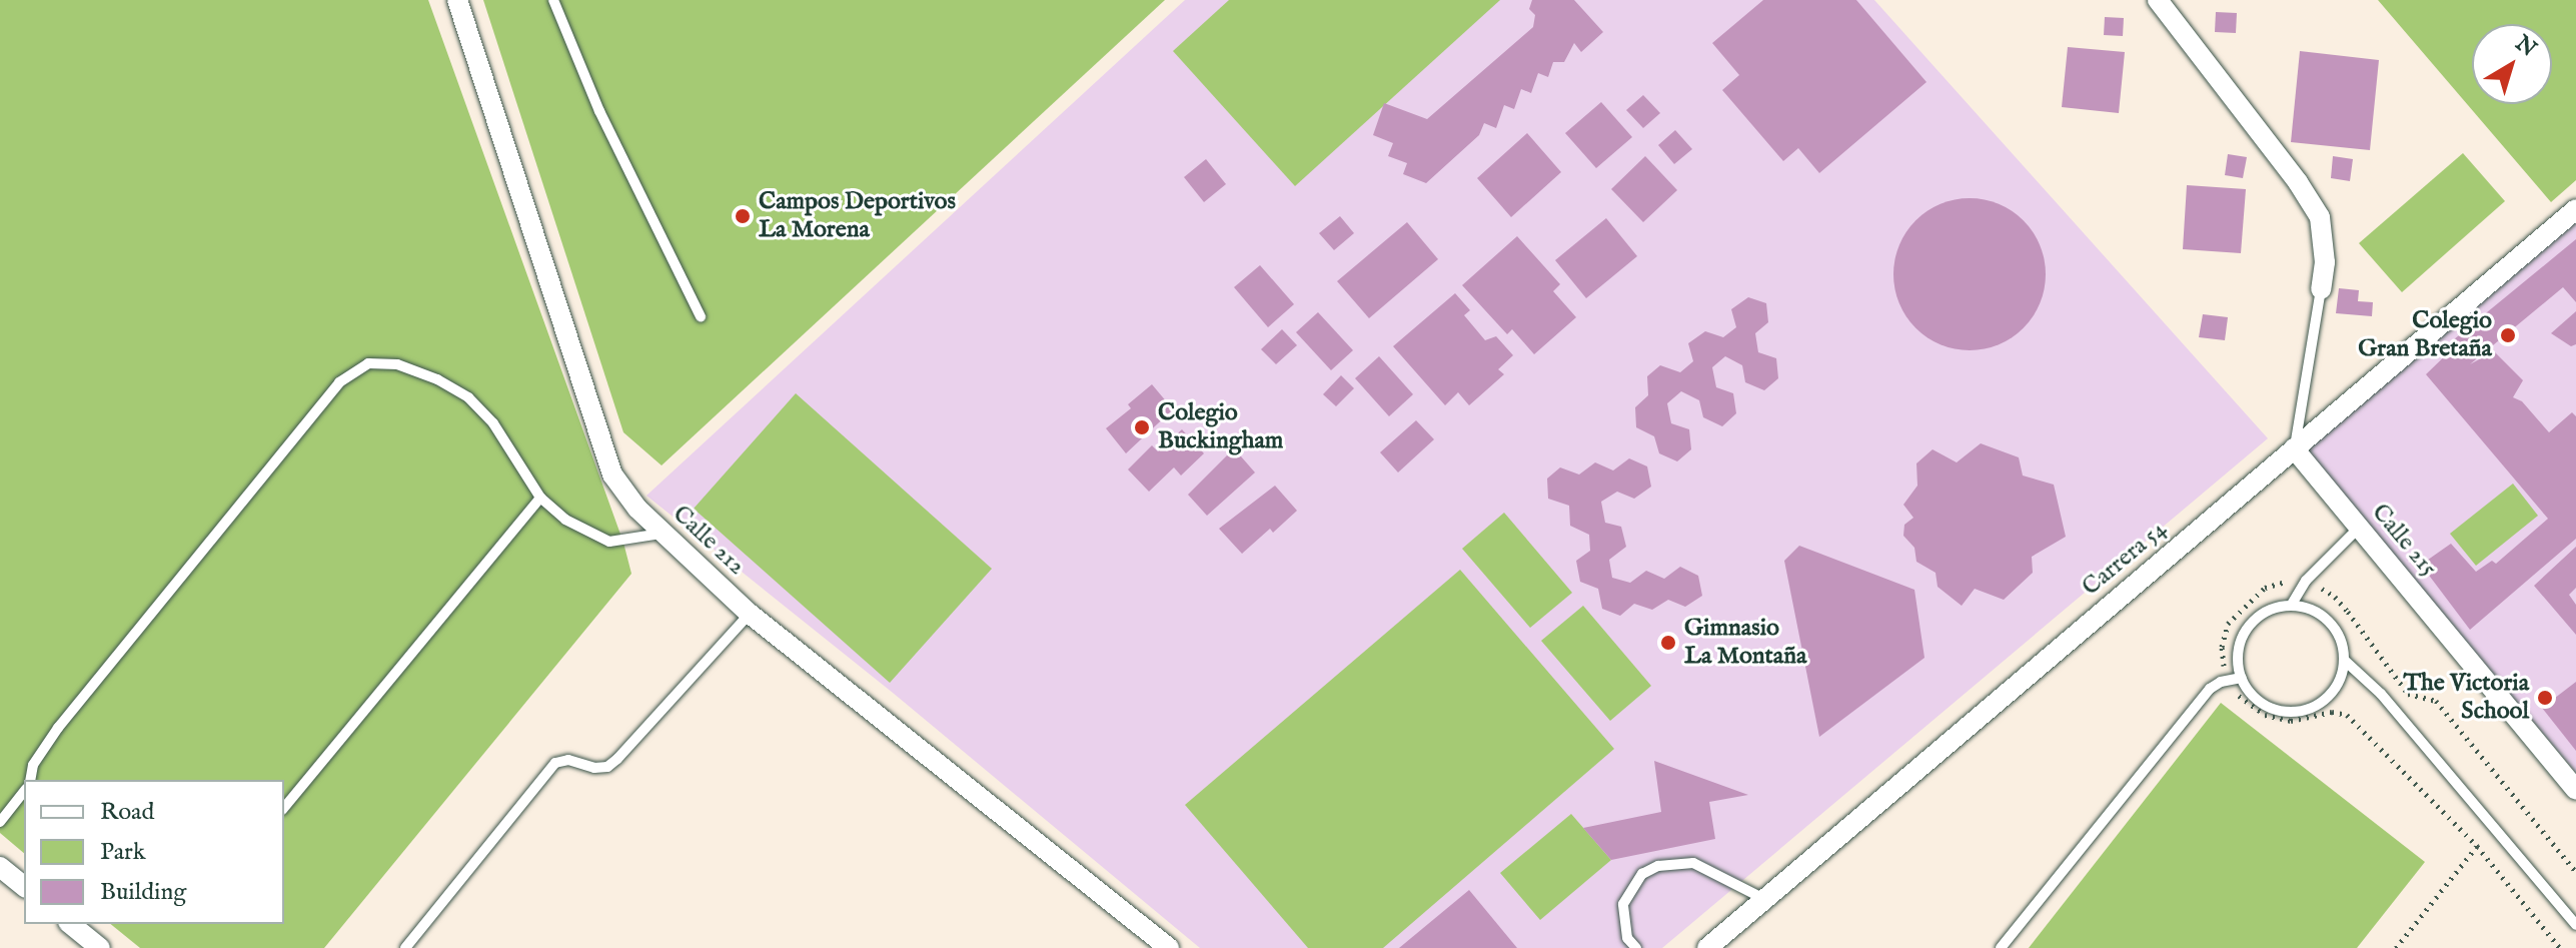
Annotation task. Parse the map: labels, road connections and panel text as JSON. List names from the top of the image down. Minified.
{"streets":{"street":["Calle 212","Calle 215","Carrera 54"]},"crossings":[["Calle 215","Carrera 54"]],"places":["Campos Deportivos La Morena","Colegio Gran Bretaña","Colegio Buckingham","Gimnasio La Montaña","The Victoria School"],"legend":["Road","Park","Building"],"north":"top right"}
